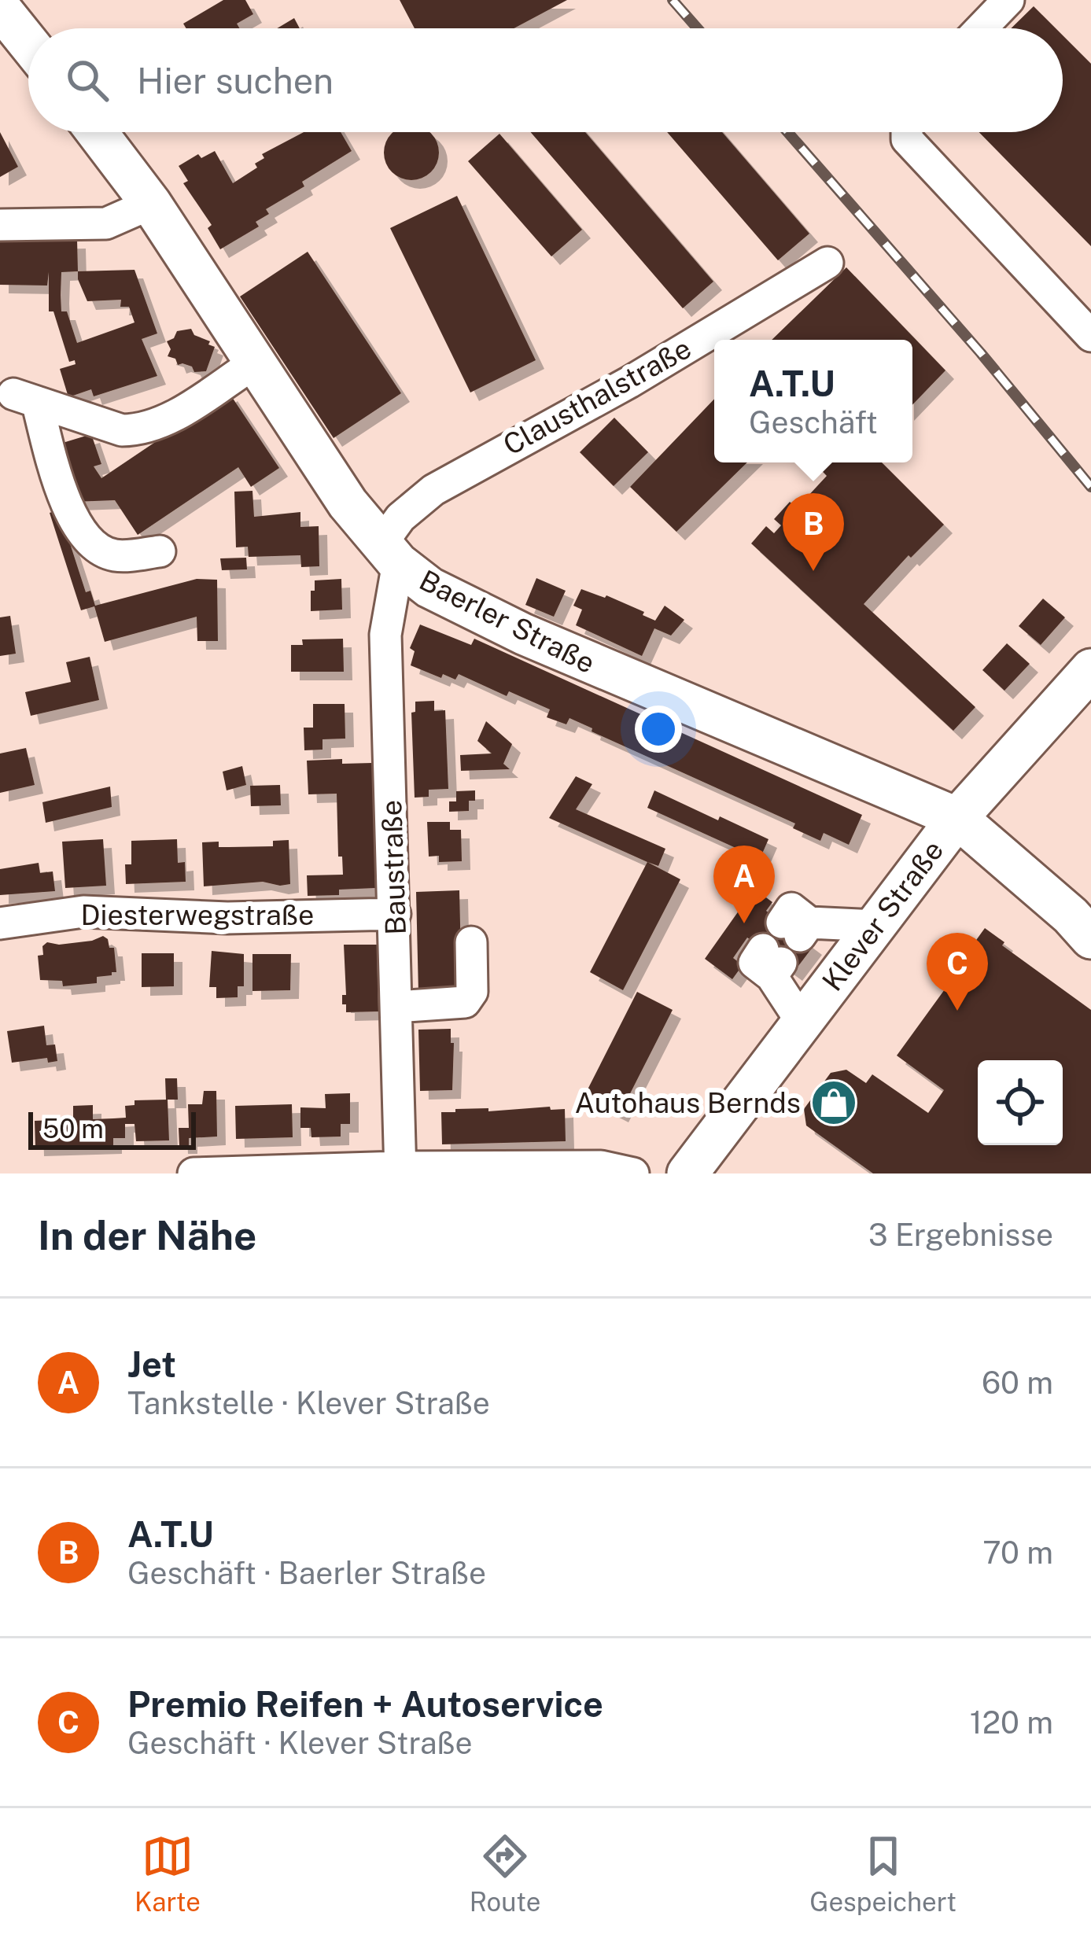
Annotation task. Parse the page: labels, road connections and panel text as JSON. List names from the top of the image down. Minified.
{"streets":{"main road":["Baerler Straße","Klever Straße"],"street":["Clausthalstraße","Baustraße","Diesterwegstraße"]},"crossings":[["Clausthalstraße","Baerler Straße"],["Clausthalstraße","Baustraße"],["Baerler Straße","Baustraße"],["Baerler Straße","Klever Straße"],["Baustraße","Diesterwegstraße"]],"places":{"shop":["Autohaus Bernds"]},"scale_bar":"50 m","page":{"search":"Hier suchen","popup":["A.T.U","Geschäft"],"pins":["B","A","C"],"scale":"50 m","heading":["In der Nähe","3 Ergebnisse"],"list":[{"mark":"A","name":"Jet","note":"Tankstelle · Klever Straße","value":"60 m"},{"mark":"B","name":"A.T.U","note":"Geschäft · Baerler Straße","value":"70 m"},{"mark":"C","name":"Premio Reifen + Autoservice","note":"Geschäft · Klever Straße","value":"120 m"}],"nav":["Karte","Route","Gespeichert"]}}
